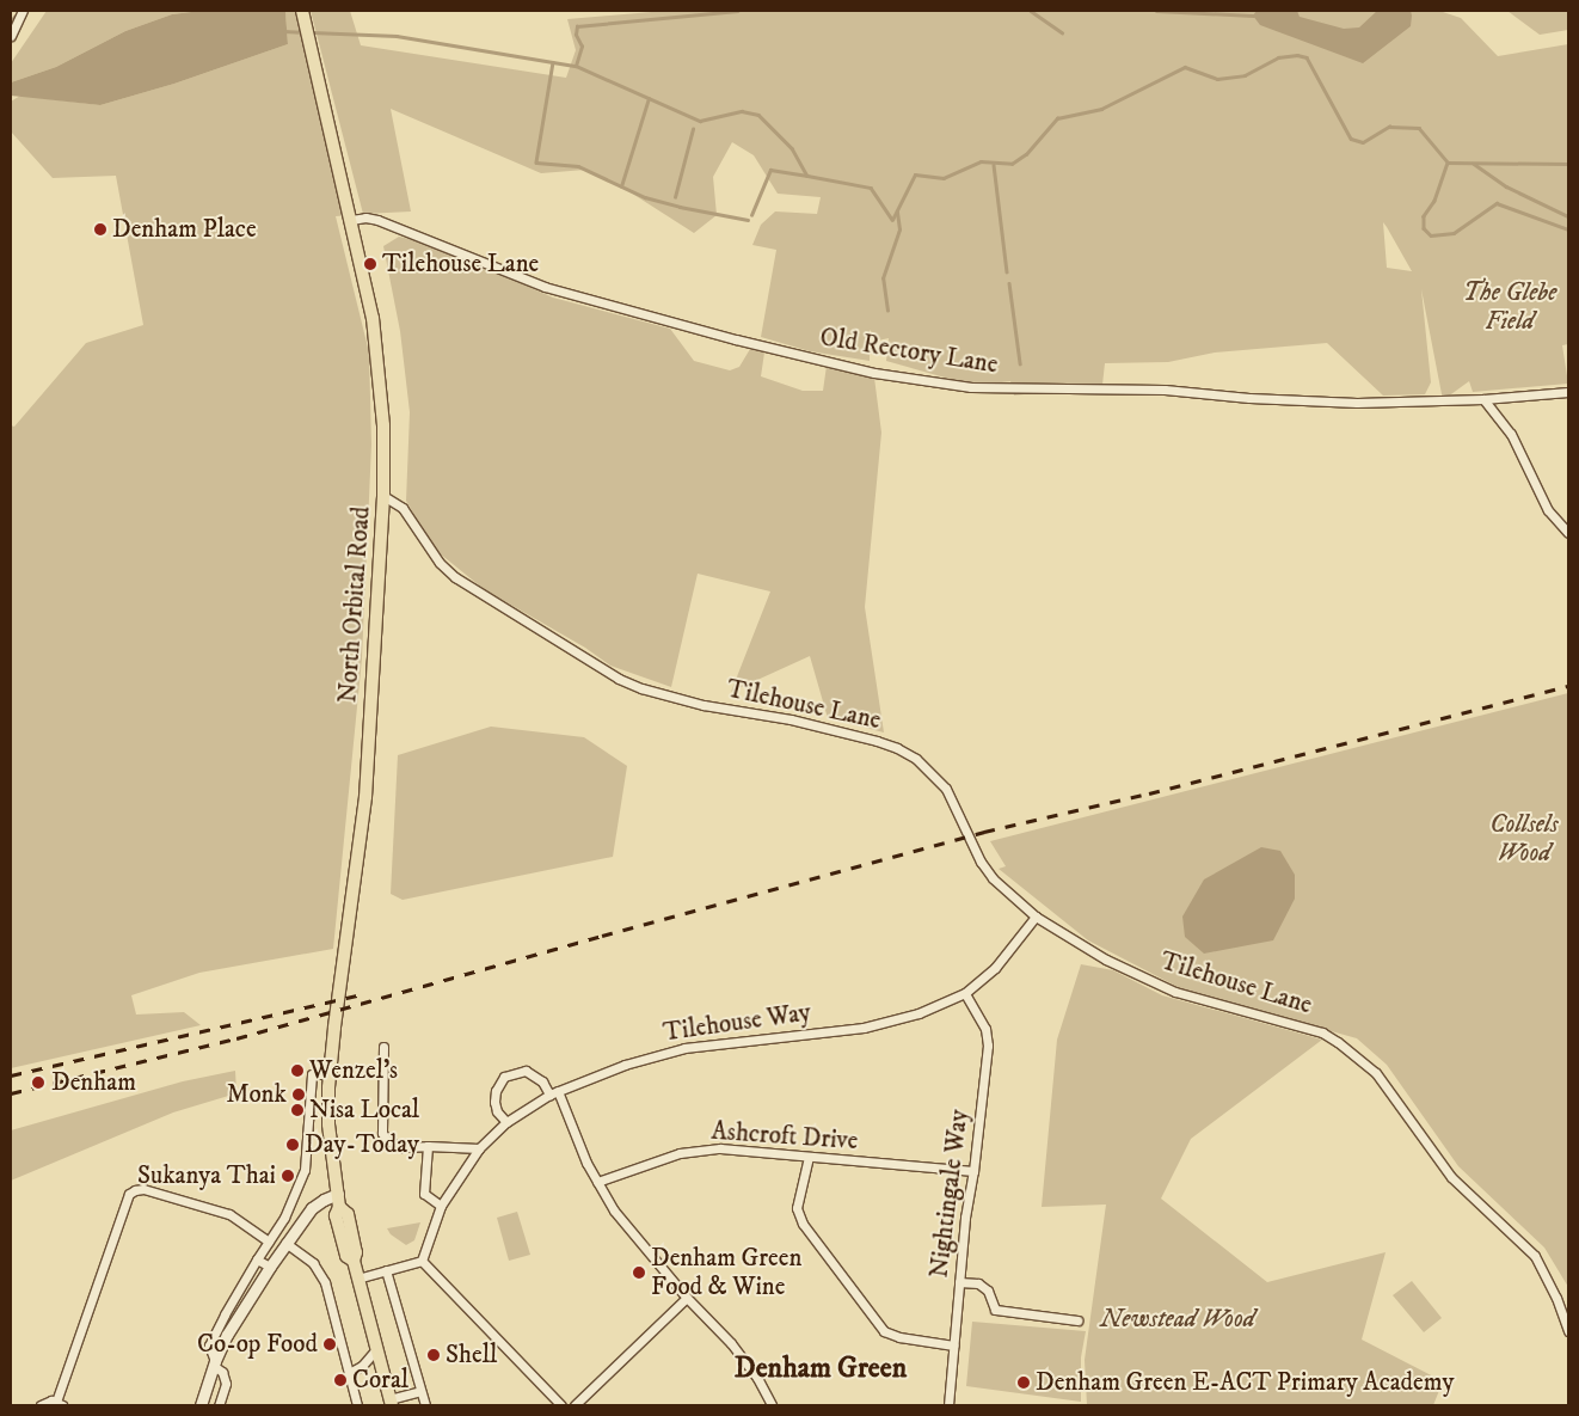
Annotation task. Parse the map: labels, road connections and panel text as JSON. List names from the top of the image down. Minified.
{"streets":{"main road":["North Orbital Road"],"street":["Old Rectory Lane","Tilehouse Lane","Tilehouse Way","Ashcroft Drive","Nightingale Way"]},"crossings":[["Old Rectory Lane","North Orbital Road"],["North Orbital Road","Tilehouse Lane"],["Tilehouse Lane","Tilehouse Way"],["Tilehouse Way","Nightingale Way"],["Ashcroft Drive","Nightingale Way"]],"districts":["Denham Green"],"parks":["The Glebe Field","Collsels Wood","Newstead Wood"],"places":["Denham Place","Tilehouse Lane","Wenzel's","Denham","Monk","Nisa Local","Day-Today","Sukanya Thai","Denham Green Food & Wine","Co-op Food","Shell","Coral","Denham Green E-ACT Primary Academy"]}
